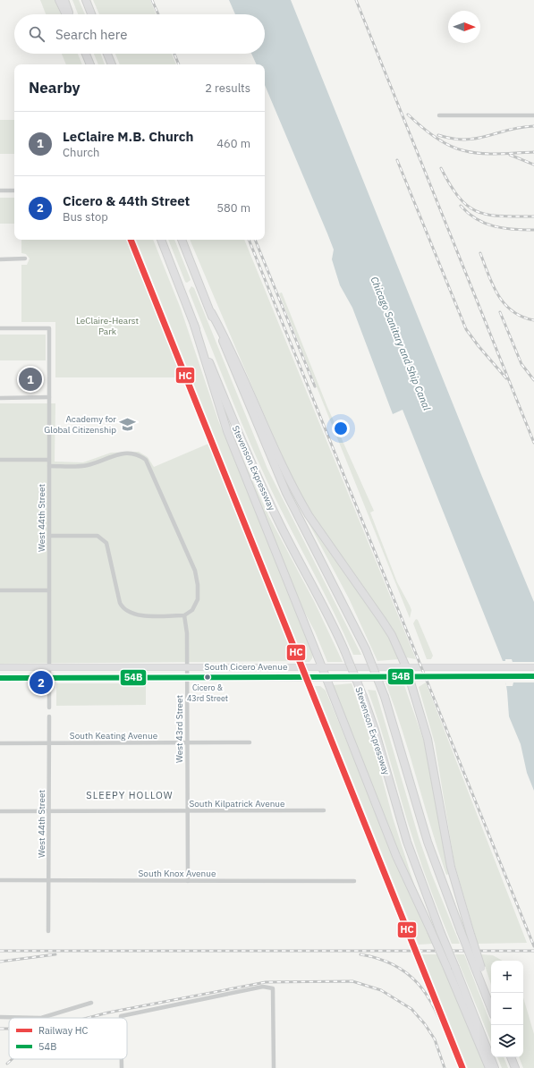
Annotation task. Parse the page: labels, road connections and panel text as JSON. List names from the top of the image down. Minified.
{"streets":{"highway":["Stevenson Expressway"],"main road":["South Cicero Avenue"],"street":["West 44th Street","West 43rd Street","South Keating Avenue","South Kilpatrick Avenue","South Knox Avenue"]},"crossings":[["West 44th Street","South Cicero Avenue"],["West 44th Street","South Keating Avenue"],["West 44th Street","South Kilpatrick Avenue"],["West 44th Street","South Knox Avenue"],["South Cicero Avenue","West 43rd Street"],["West 43rd Street","South Keating Avenue"],["West 43rd Street","South Kilpatrick Avenue"],["West 43rd Street","South Knox Avenue"]],"districts":["SLEEPY HOLLOW"],"water":["Chicago Sanitary and Ship Canal"],"parks":["LeClaire-Hearst Park"],"places":{"school or university":["Academy for Global Citizenship"],"other":["Cicero & 43rd Street"]},"lines":["rail line HC","transit line 54B"],"legend":["Railway HC","54B"],"north":"right","page":{"search":"Search here","heading":["Nearby","2 results"],"list":[{"mark":"1","name":"LeClaire M.B. Church","note":"Church","value":"460 m"},{"mark":"2","name":"Cicero & 44th Street","note":"Bus stop","value":"580 m"}],"pins":["1","2"],"map_buttons":["+","−"]}}
